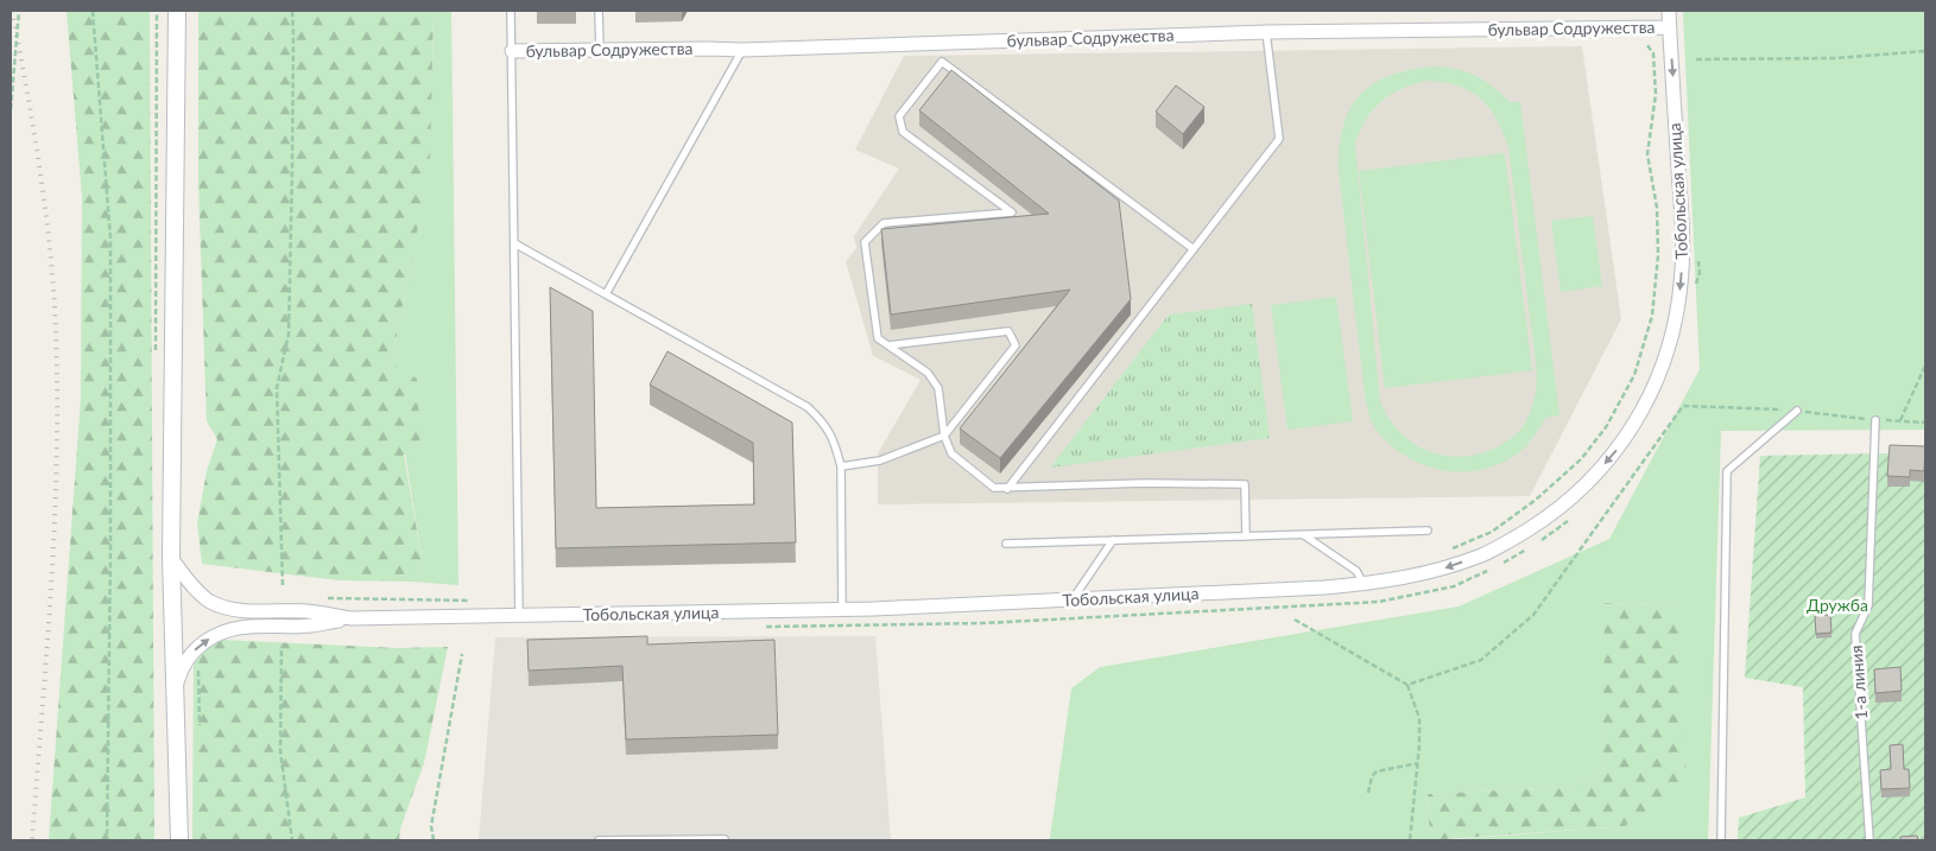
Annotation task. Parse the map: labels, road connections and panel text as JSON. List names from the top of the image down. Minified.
{"streets":{"street":["бульвар Содружества","Тобольская улица"],"lane":["1-а линия"]},"crossings":[["бульвар Содружества","Тобольская улица"]],"parks":["Дружба"]}
